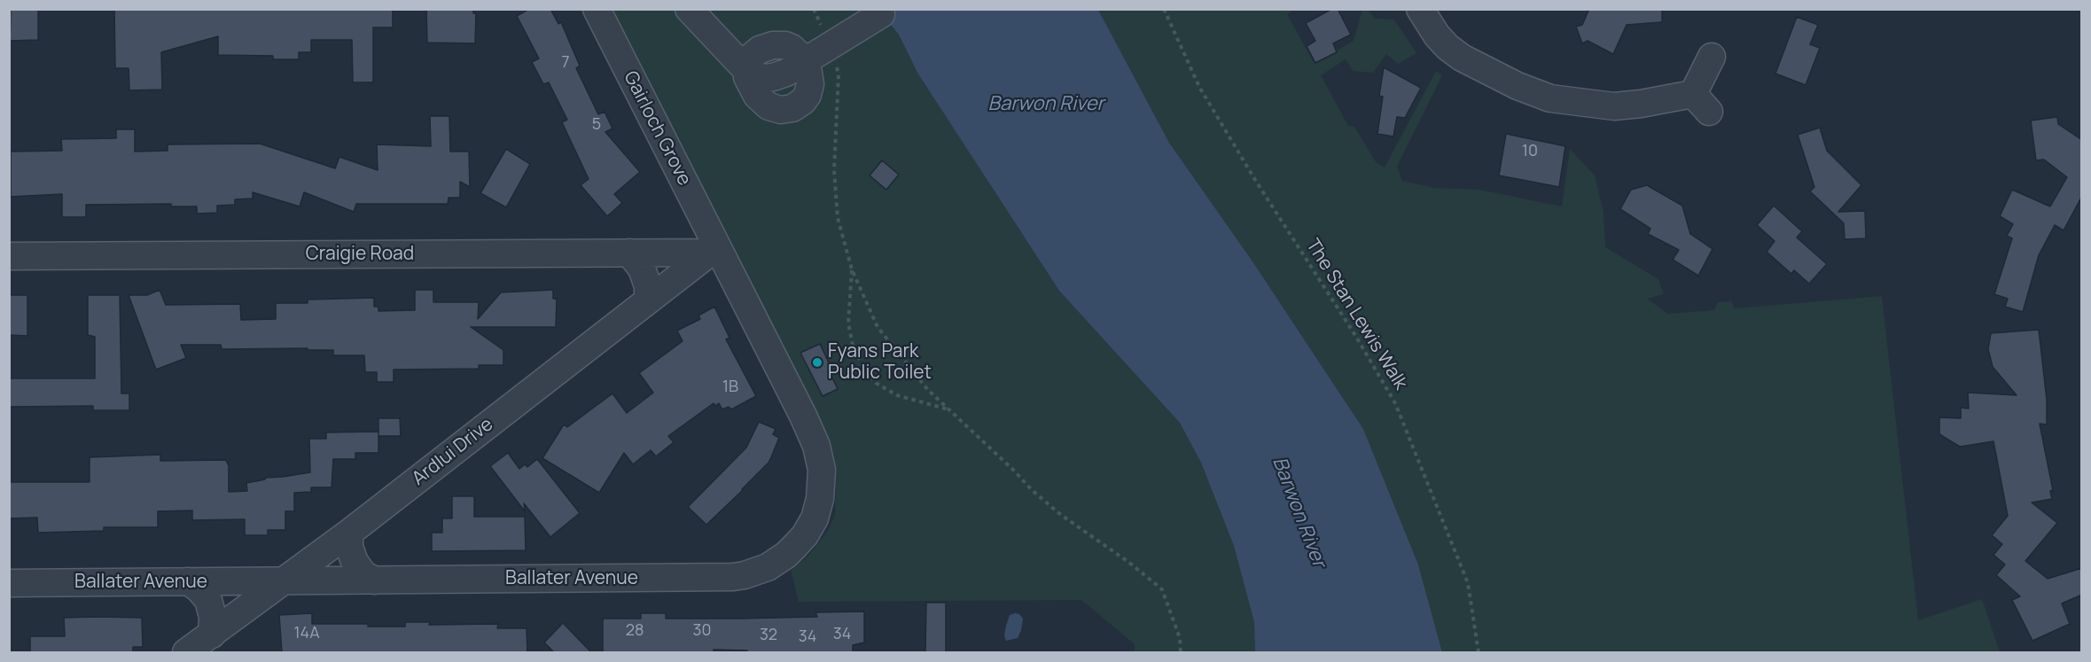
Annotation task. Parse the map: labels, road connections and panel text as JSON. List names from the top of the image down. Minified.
{"streets":{"street":["Gairloch Grove","Craigie Road","Ardlui Drive","Ballater Avenue"],"path":["The Stan Lewis Walk"]},"crossings":[["Gairloch Grove","Craigie Road"],["Gairloch Grove","Ardlui Drive"],["Gairloch Grove","Ballater Avenue"],["Craigie Road","Ardlui Drive"],["Craigie Road","Ballater Avenue"],["Ardlui Drive","Ballater Avenue"]],"water":["Barwon River"],"places":["Fyans Park Public Toilet"],"house_numbers":["7","5","10","1B","28","30","14A","34","32","34"]}
